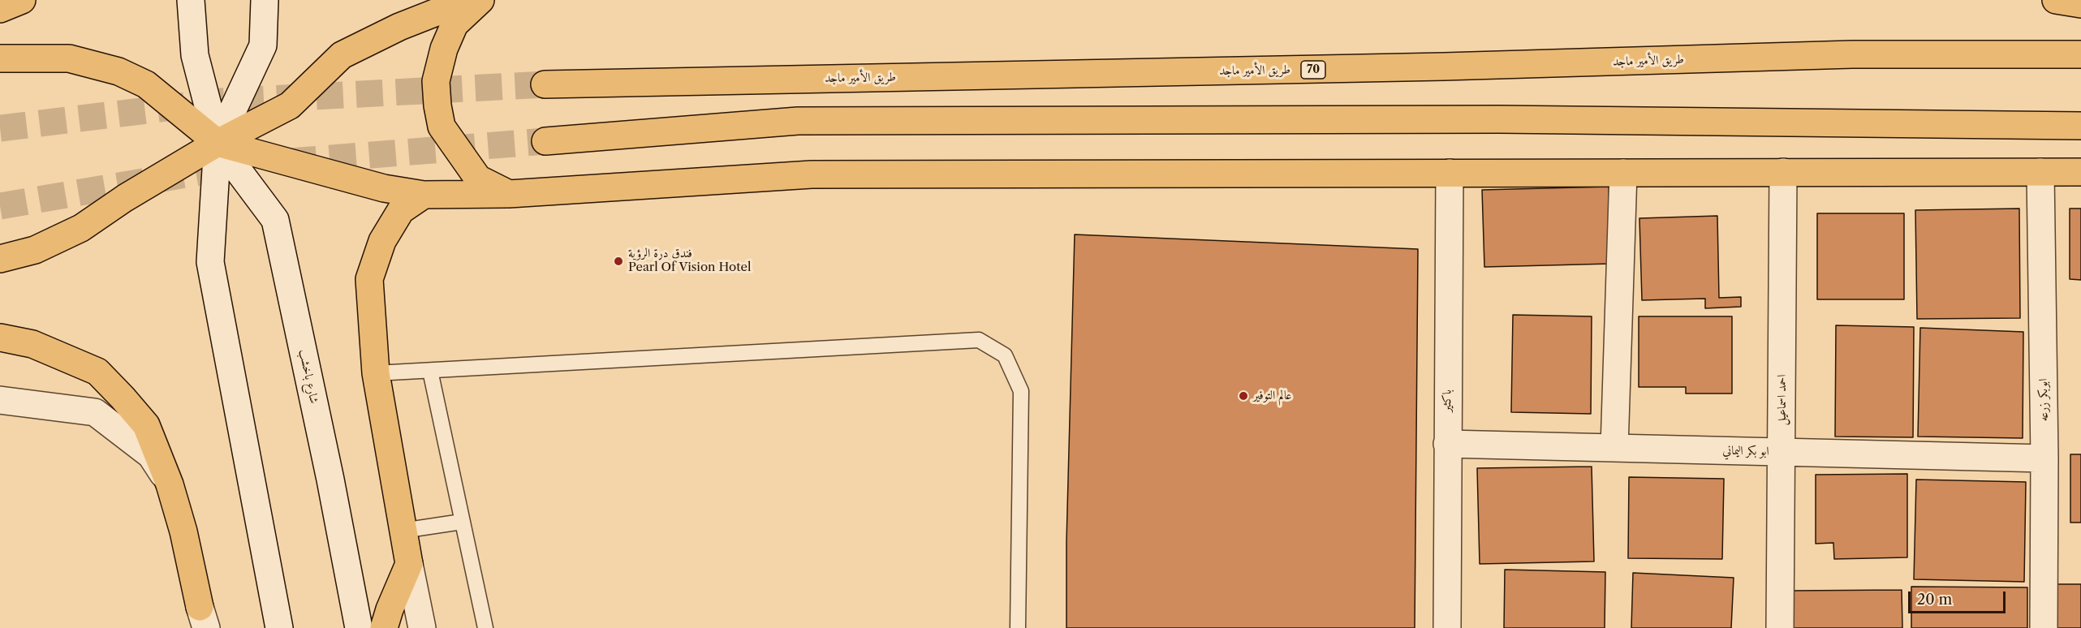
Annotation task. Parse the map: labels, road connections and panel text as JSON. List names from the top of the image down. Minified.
{"streets":{"main road":["طريق الأمير ماجد","70"],"street":["شارع باخشب","احمد اسماعيل","ابوبكر زرعه","باكثير","ابو بكر اليماني"]},"crossings":[["احمد اسماعيل","ابو بكر اليماني"],["ابوبكر زرعه","ابو بكر اليماني"],["باكثير","ابو بكر اليماني"]],"places":["فندق درة الرؤية Pearl Of Vision Hotel","عالم التوفير"],"scale_bar":"20 m"}
